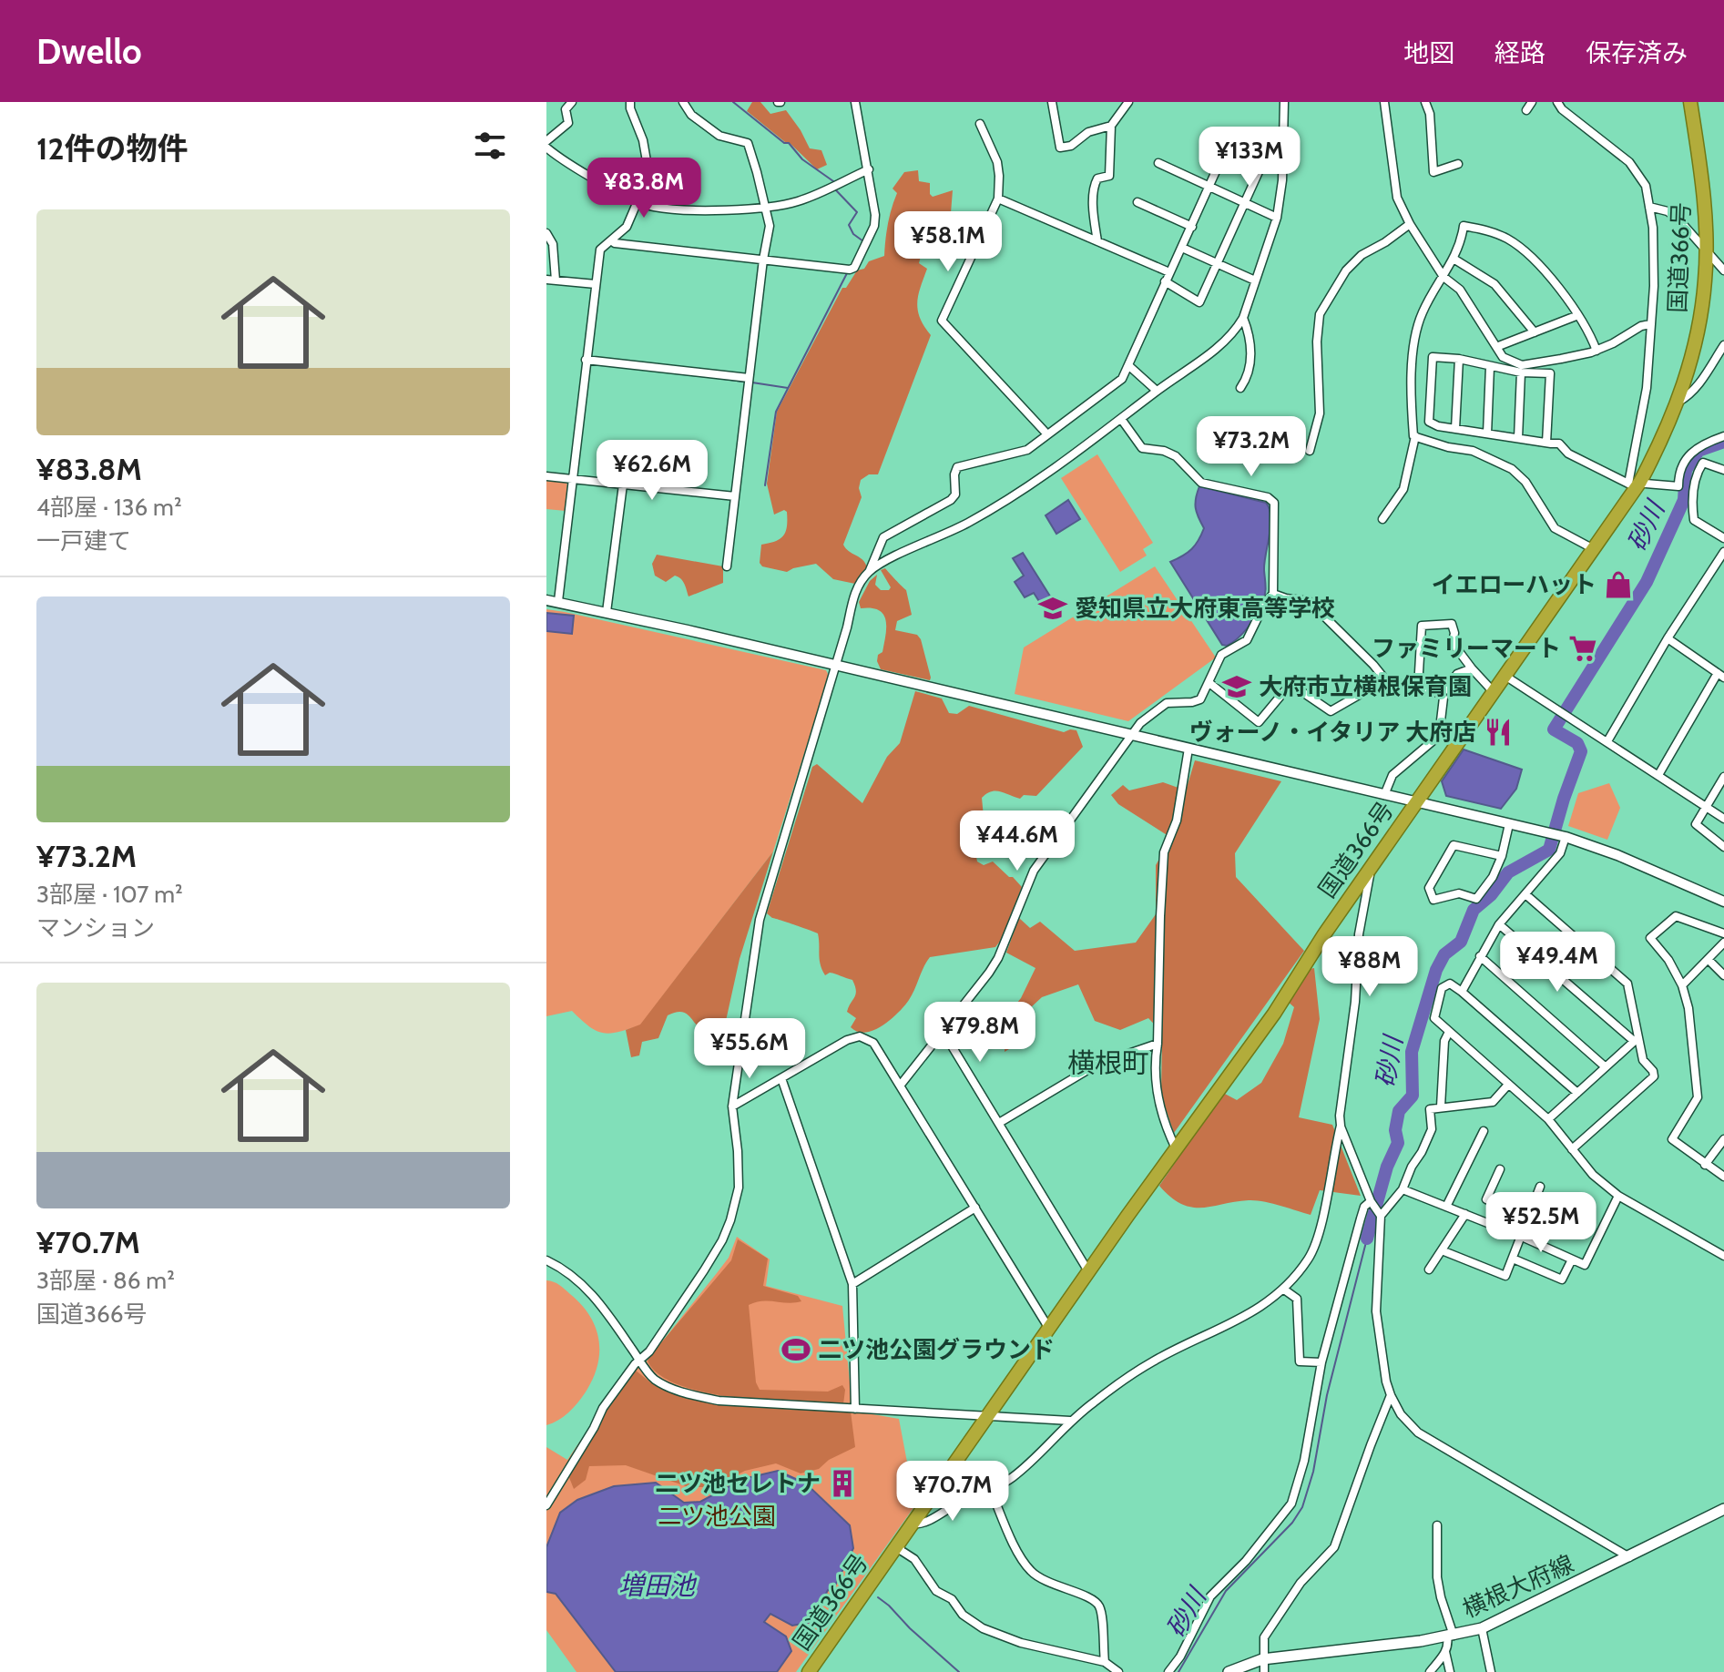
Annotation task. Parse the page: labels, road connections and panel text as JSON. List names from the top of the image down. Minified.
{"streets":{"highway":["国道366号"],"main road":["横根大府線"]},"districts":["横根町"],"water":["砂川","増田池"],"parks":["二ツ池公園"],"places":{"shop":["イエローハット"],"school or university":["愛知県立大府東高等学校","大府市立横根保育園"],"supermarket":["ファミリーマート"],"restaurant":["ヴォーノ・イタリア 大府店"],"sports":["二ツ池公園グラウンド"],"building":["二ツ池セレトナ"]},"page":{"header":"Dwello","nav":["地図","経路","保存済み"],"heading":"12件の物件","price":["¥133M","¥83.8M","¥58.1M","¥73.2M","¥62.6M","¥44.6M","¥49.4M","¥88M","¥79.8M","¥55.6M","¥52.5M","¥70.7M"],"list":[{"name":"¥83.8M","note":"4部屋 · 136 m² · 一戸建て"},{"name":"¥73.2M","note":"3部屋 · 107 m² · マンション"},{"name":"¥70.7M","note":"3部屋 · 86 m² · 国道366号"}]}}
